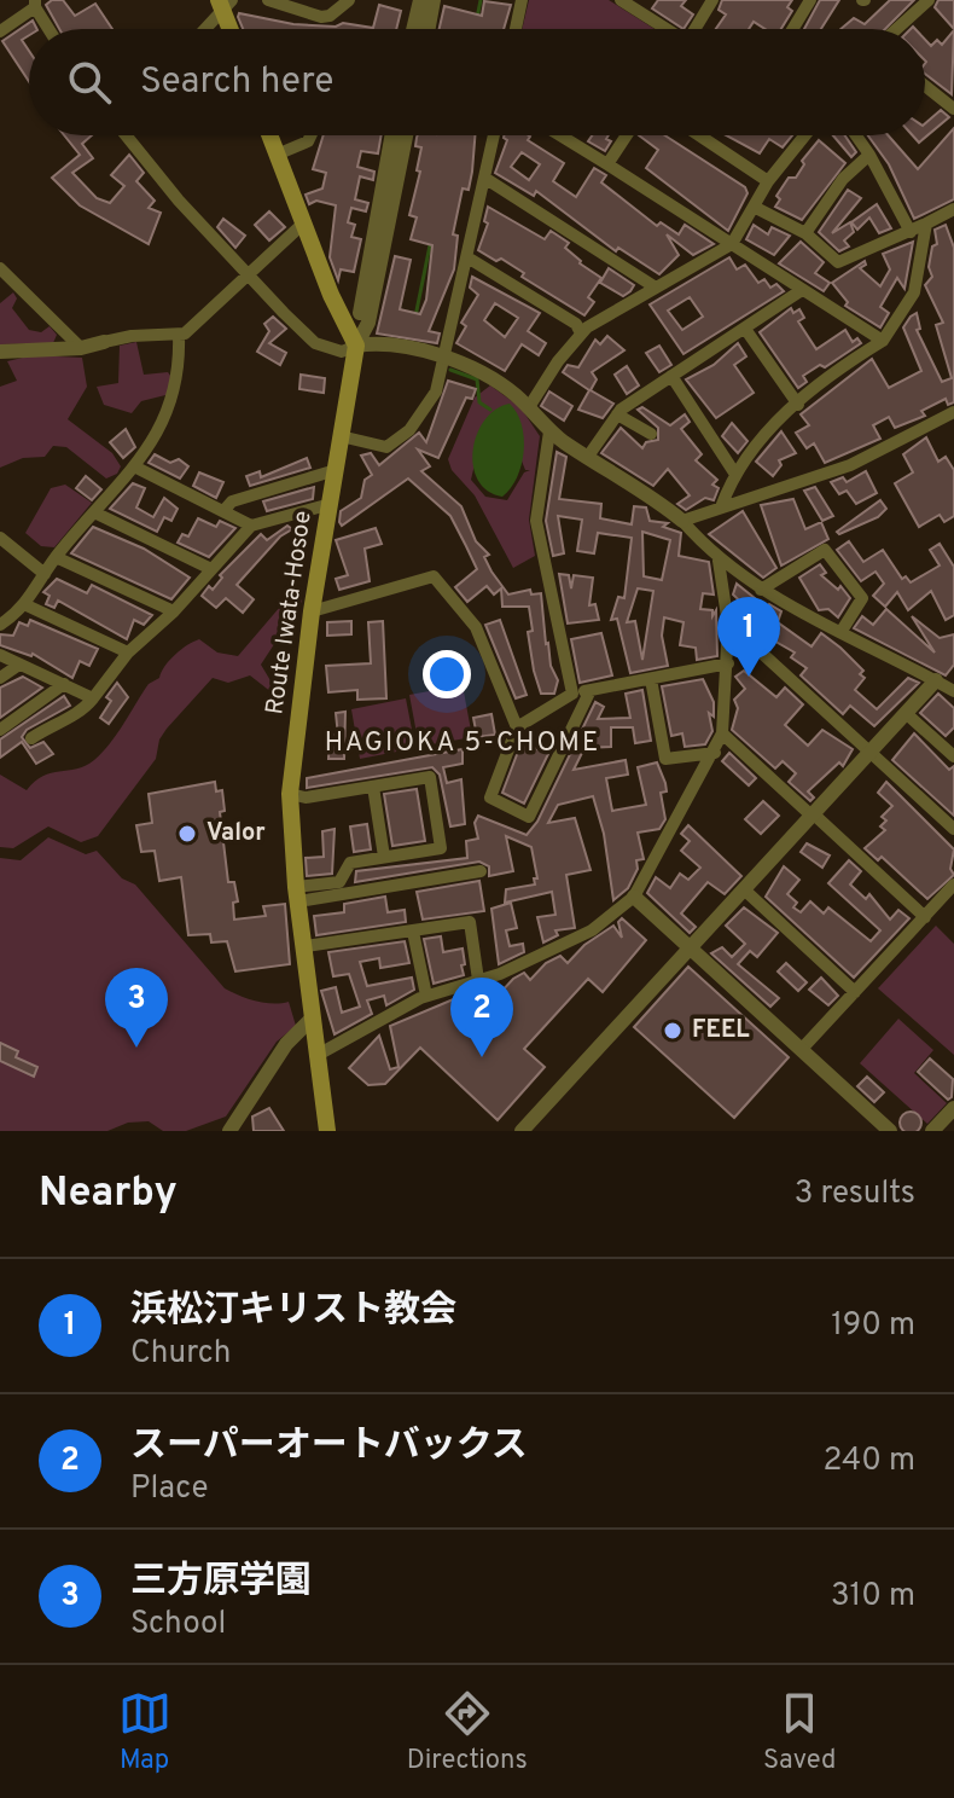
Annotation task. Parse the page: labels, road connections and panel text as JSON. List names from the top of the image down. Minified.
{"streets":{"main road":["Route Iwata-Hosoe"]},"districts":["HAGIOKA 5-CHOME"],"places":["Valor","FEEL"],"page":{"search":"Search here","pins":["1","3","2"],"heading":["Nearby","3 results"],"list":[{"mark":"1","name":"浜松汀キリスト教会","note":"Church","value":"190 m"},{"mark":"2","name":"スーパーオートバックス","note":"Place","value":"240 m"},{"mark":"3","name":"三方原学園","note":"School","value":"310 m"}],"nav":["Map","Directions","Saved"]}}
